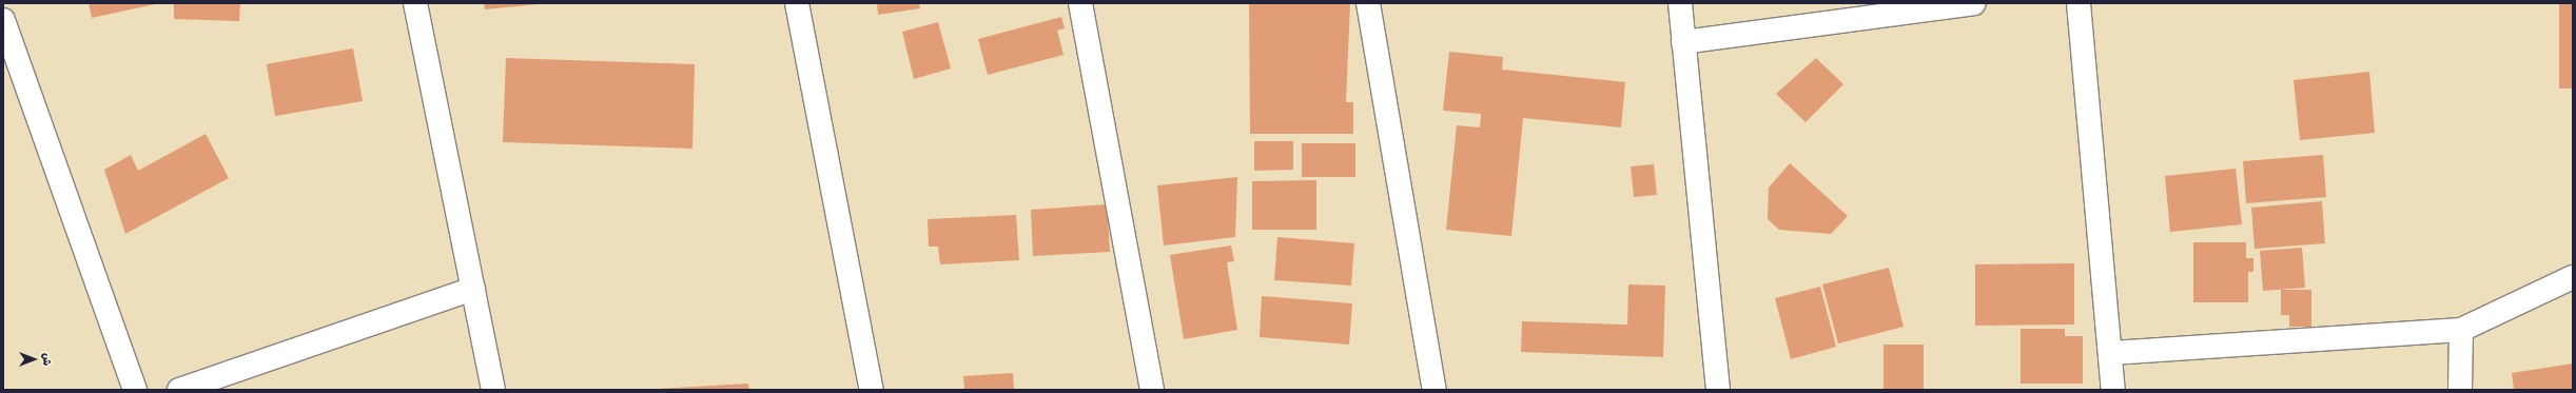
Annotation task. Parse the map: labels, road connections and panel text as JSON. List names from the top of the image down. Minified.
{"north":"right"}
